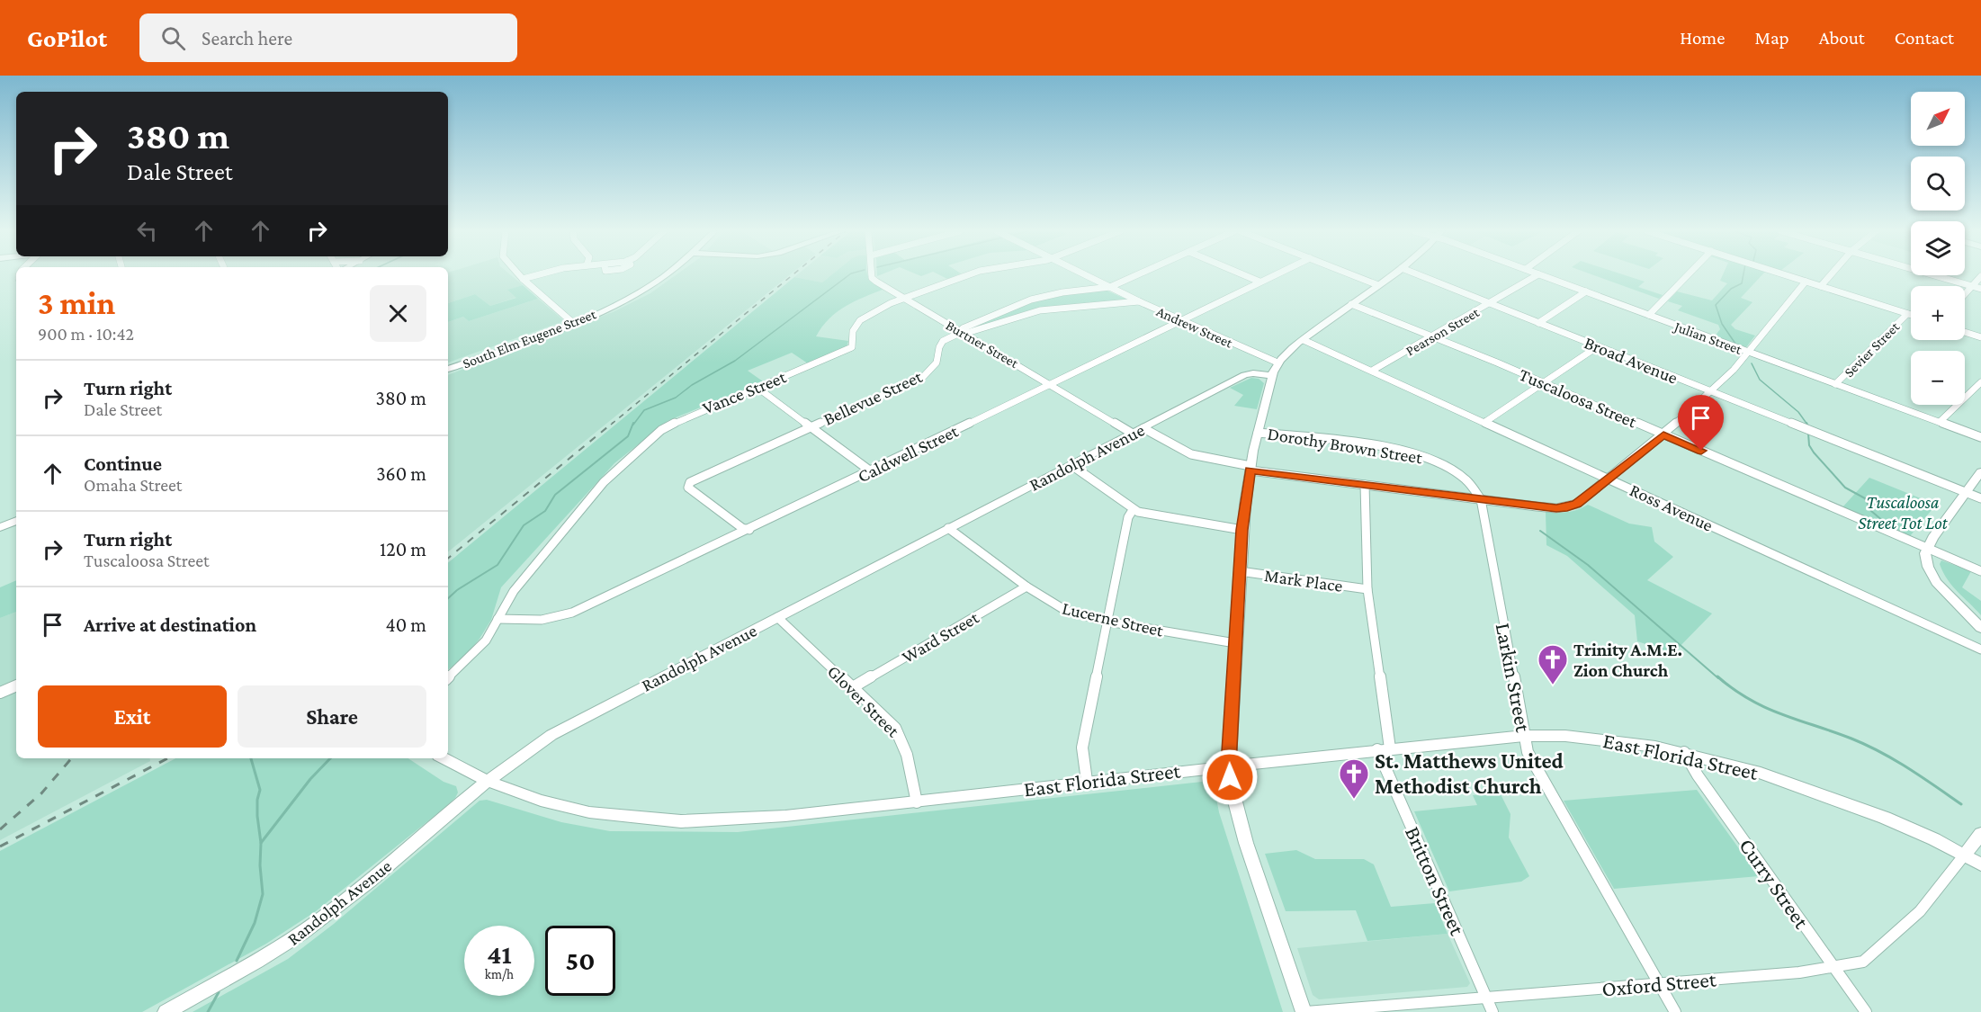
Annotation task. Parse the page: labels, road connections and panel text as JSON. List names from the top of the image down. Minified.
{"streets":{"main road":["South Elm Eugene Street","Randolph Avenue","East Florida Street"],"street":["Andrew Street","Pearson Street","Julian Street","Burtner Street","Sevier Street","Broad Avenue","Vance Street","Bellevue Street","Tuscaloosa Street","Dorothy Brown Street","Caldwell Street","Ross Avenue","Mark Place","Lucerne Street","Ward Street","Larkin Street","Glover Street","Britton Street","Curry Street","Oxford Street"]},"crossings":[["Andrew Street","Bellevue Street"],["Andrew Street","Caldwell Street"],["Pearson Street","Broad Avenue"],["Pearson Street","Tuscaloosa Street"],["Pearson Street","Ross Avenue"],["Julian Street","Burtner Street"],["Julian Street","Sevier Street"],["Burtner Street","Broad Avenue"],["Burtner Street","Vance Street"],["Burtner Street","Bellevue Street"],["Burtner Street","Tuscaloosa Street"],["Burtner Street","Dorothy Brown Street"],["Burtner Street","Caldwell Street"],["Burtner Street","Randolph Avenue"],["Burtner Street","Ross Avenue"],["Burtner Street","Larkin Street"],["Burtner Street","Britton Street"],["Vance Street","Caldwell Street"],["Bellevue Street","Caldwell Street"],["Dorothy Brown Street","Larkin Street"],["Randolph Avenue","Lucerne Street"],["Randolph Avenue","Glover Street"],["Randolph Avenue","East Florida Street"],["Mark Place","Britton Street"],["Lucerne Street","Ward Street"],["Ward Street","Glover Street"],["Larkin Street","East Florida Street"],["Larkin Street","Oxford Street"],["Glover Street","East Florida Street"],["East Florida Street","Britton Street"],["East Florida Street","Curry Street"],["East Florida Street","Oxford Street"],["Britton Street","Oxford Street"],["Curry Street","Oxford Street"]],"parks":["Tuscaloosa Street Tot Lot"],"places":{"church":["Trinity A.M.E. Zion Church","St. Matthews United Methodist Church"]},"north":"top right","page":{"header":"GoPilot","search":"Search here","nav":["Home","Map","About","Contact"],"map_buttons":["+","−"],"turn":["380 m","Dale Street"],"heading":["3 min","900 m · 10:42"],"list":[{"name":"Turn right","note":"Dale Street","value":"380 m"},{"name":"Continue","note":"Omaha Street","value":"360 m"},{"name":"Turn right","note":"Tuscaloosa Street","value":"120 m"},{"name":"Arrive at destination","value":"40 m"}],"buttons":["Exit","Share"],"speed":"41 km/h","limit":"50"}}
